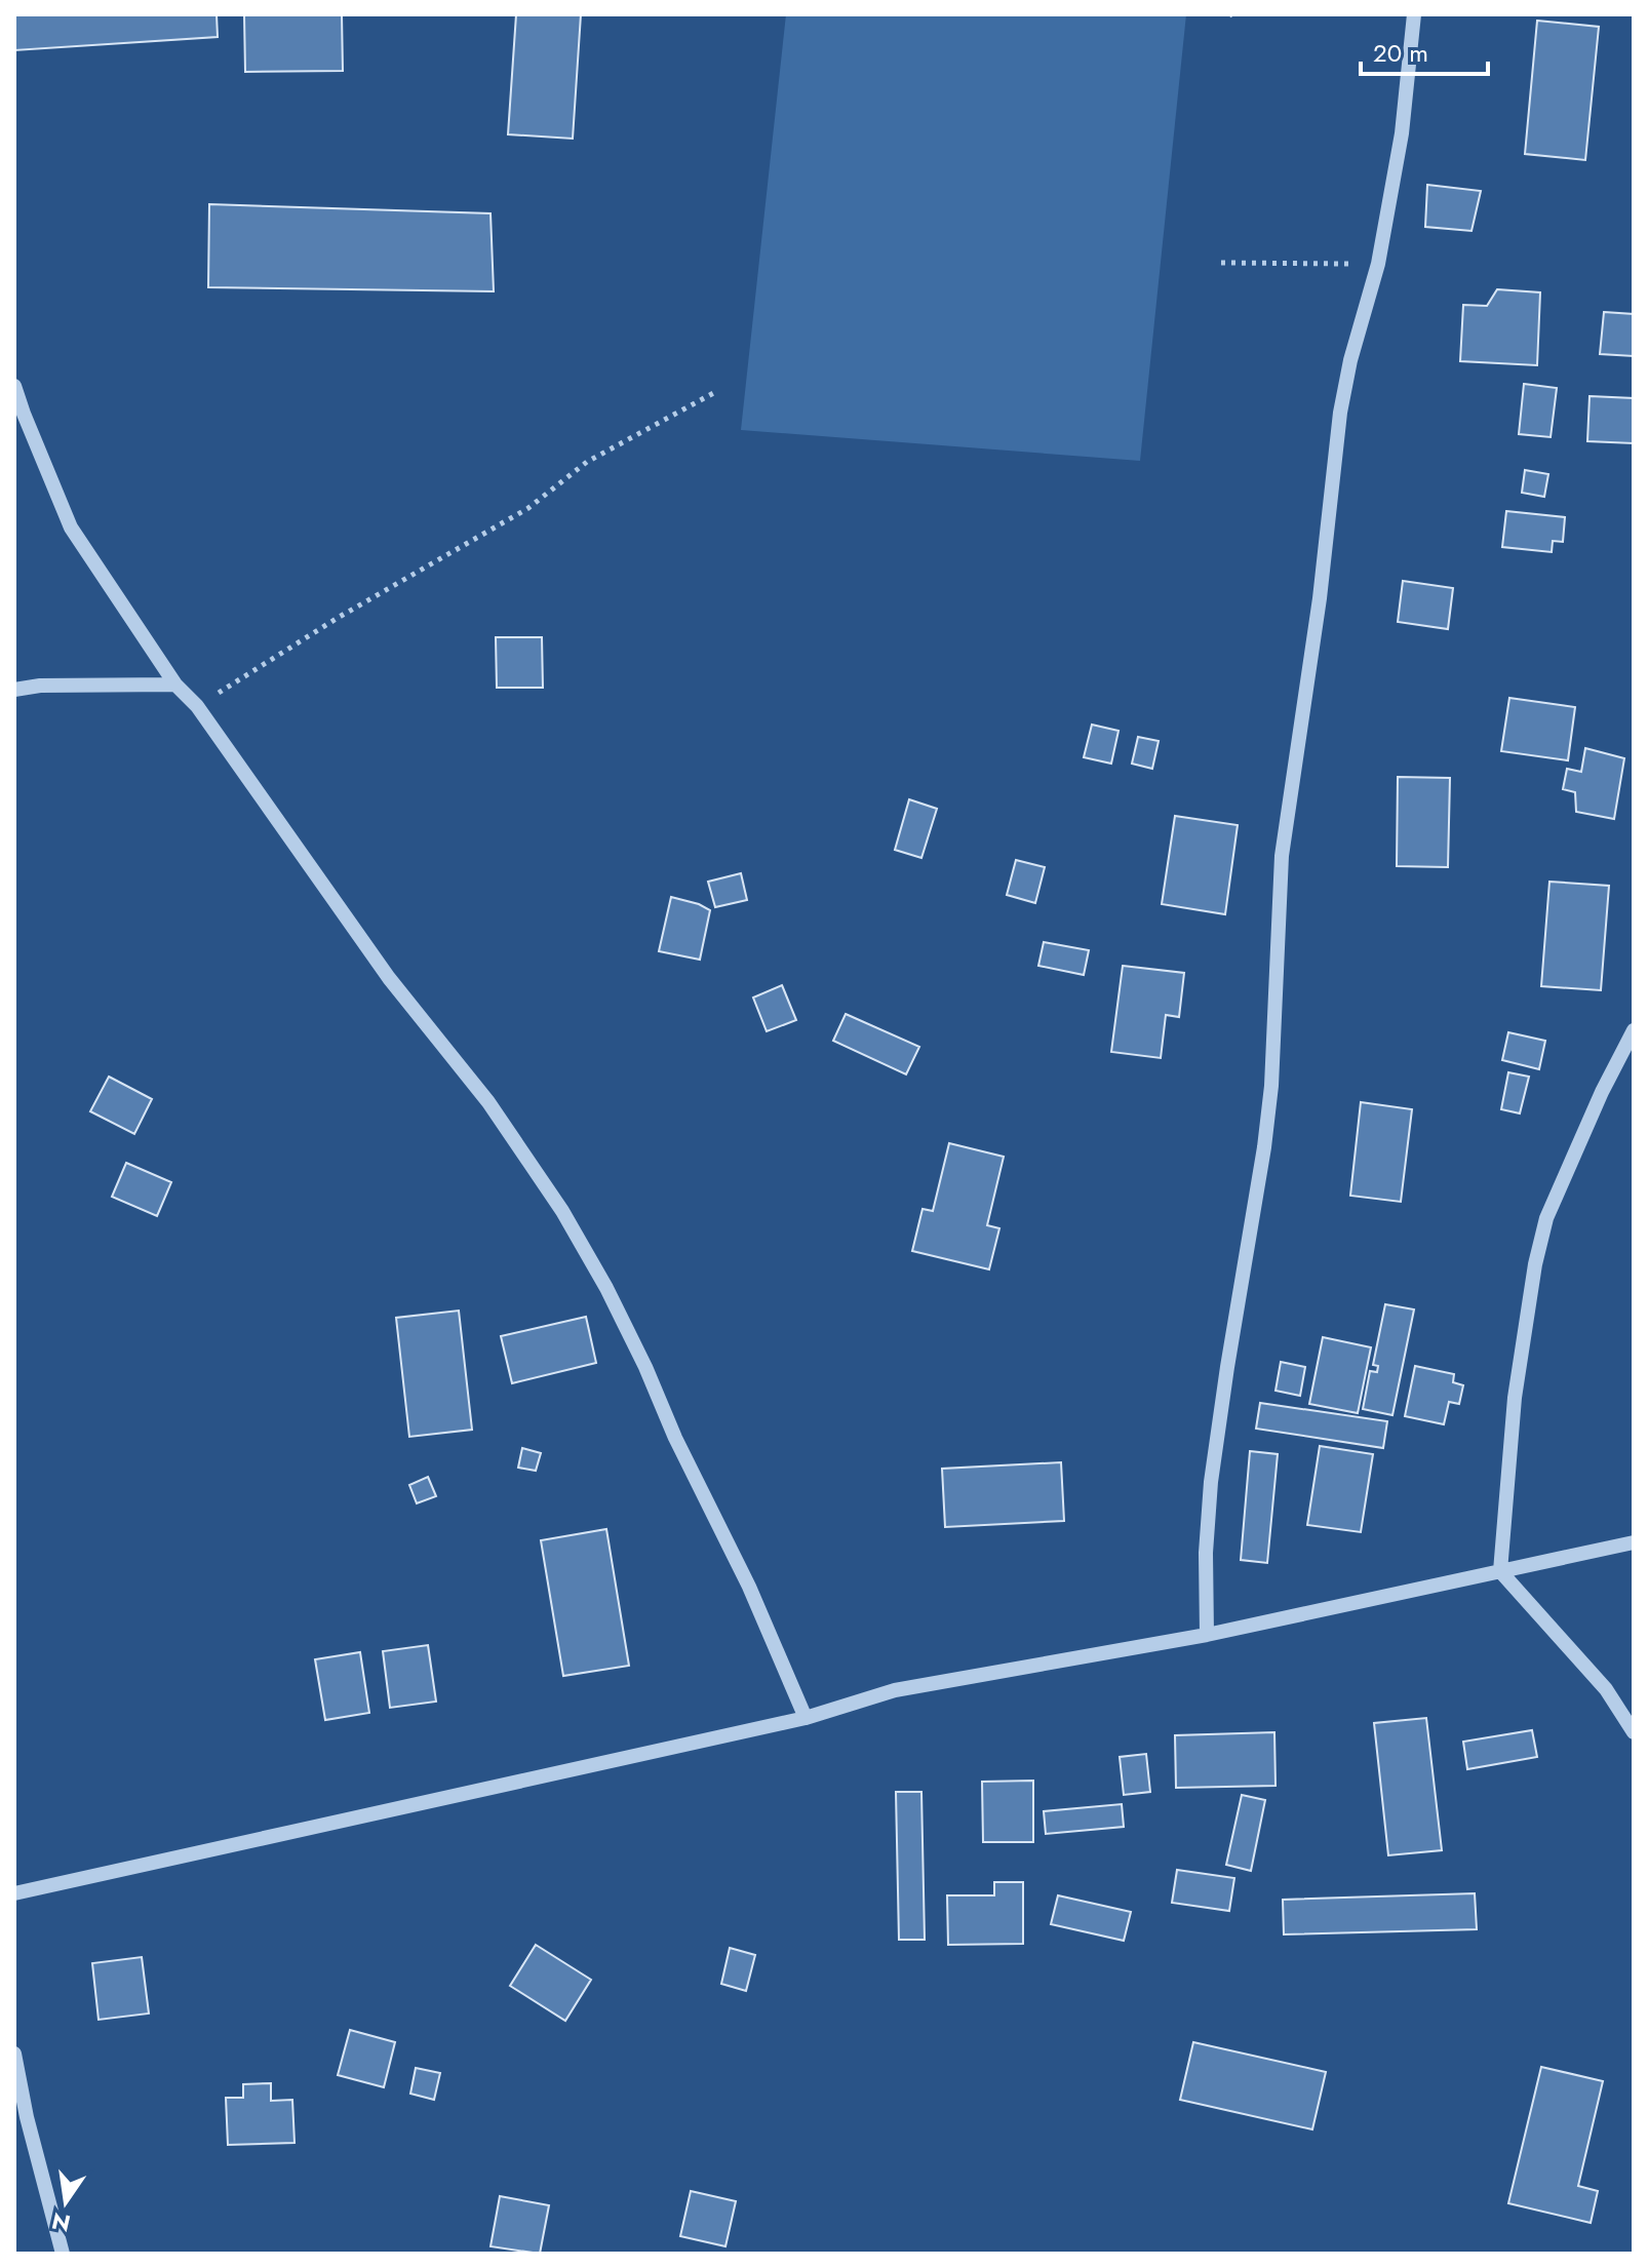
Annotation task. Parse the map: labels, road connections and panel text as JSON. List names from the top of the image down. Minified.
{"scale_bar":"20 m","north":"bottom"}
